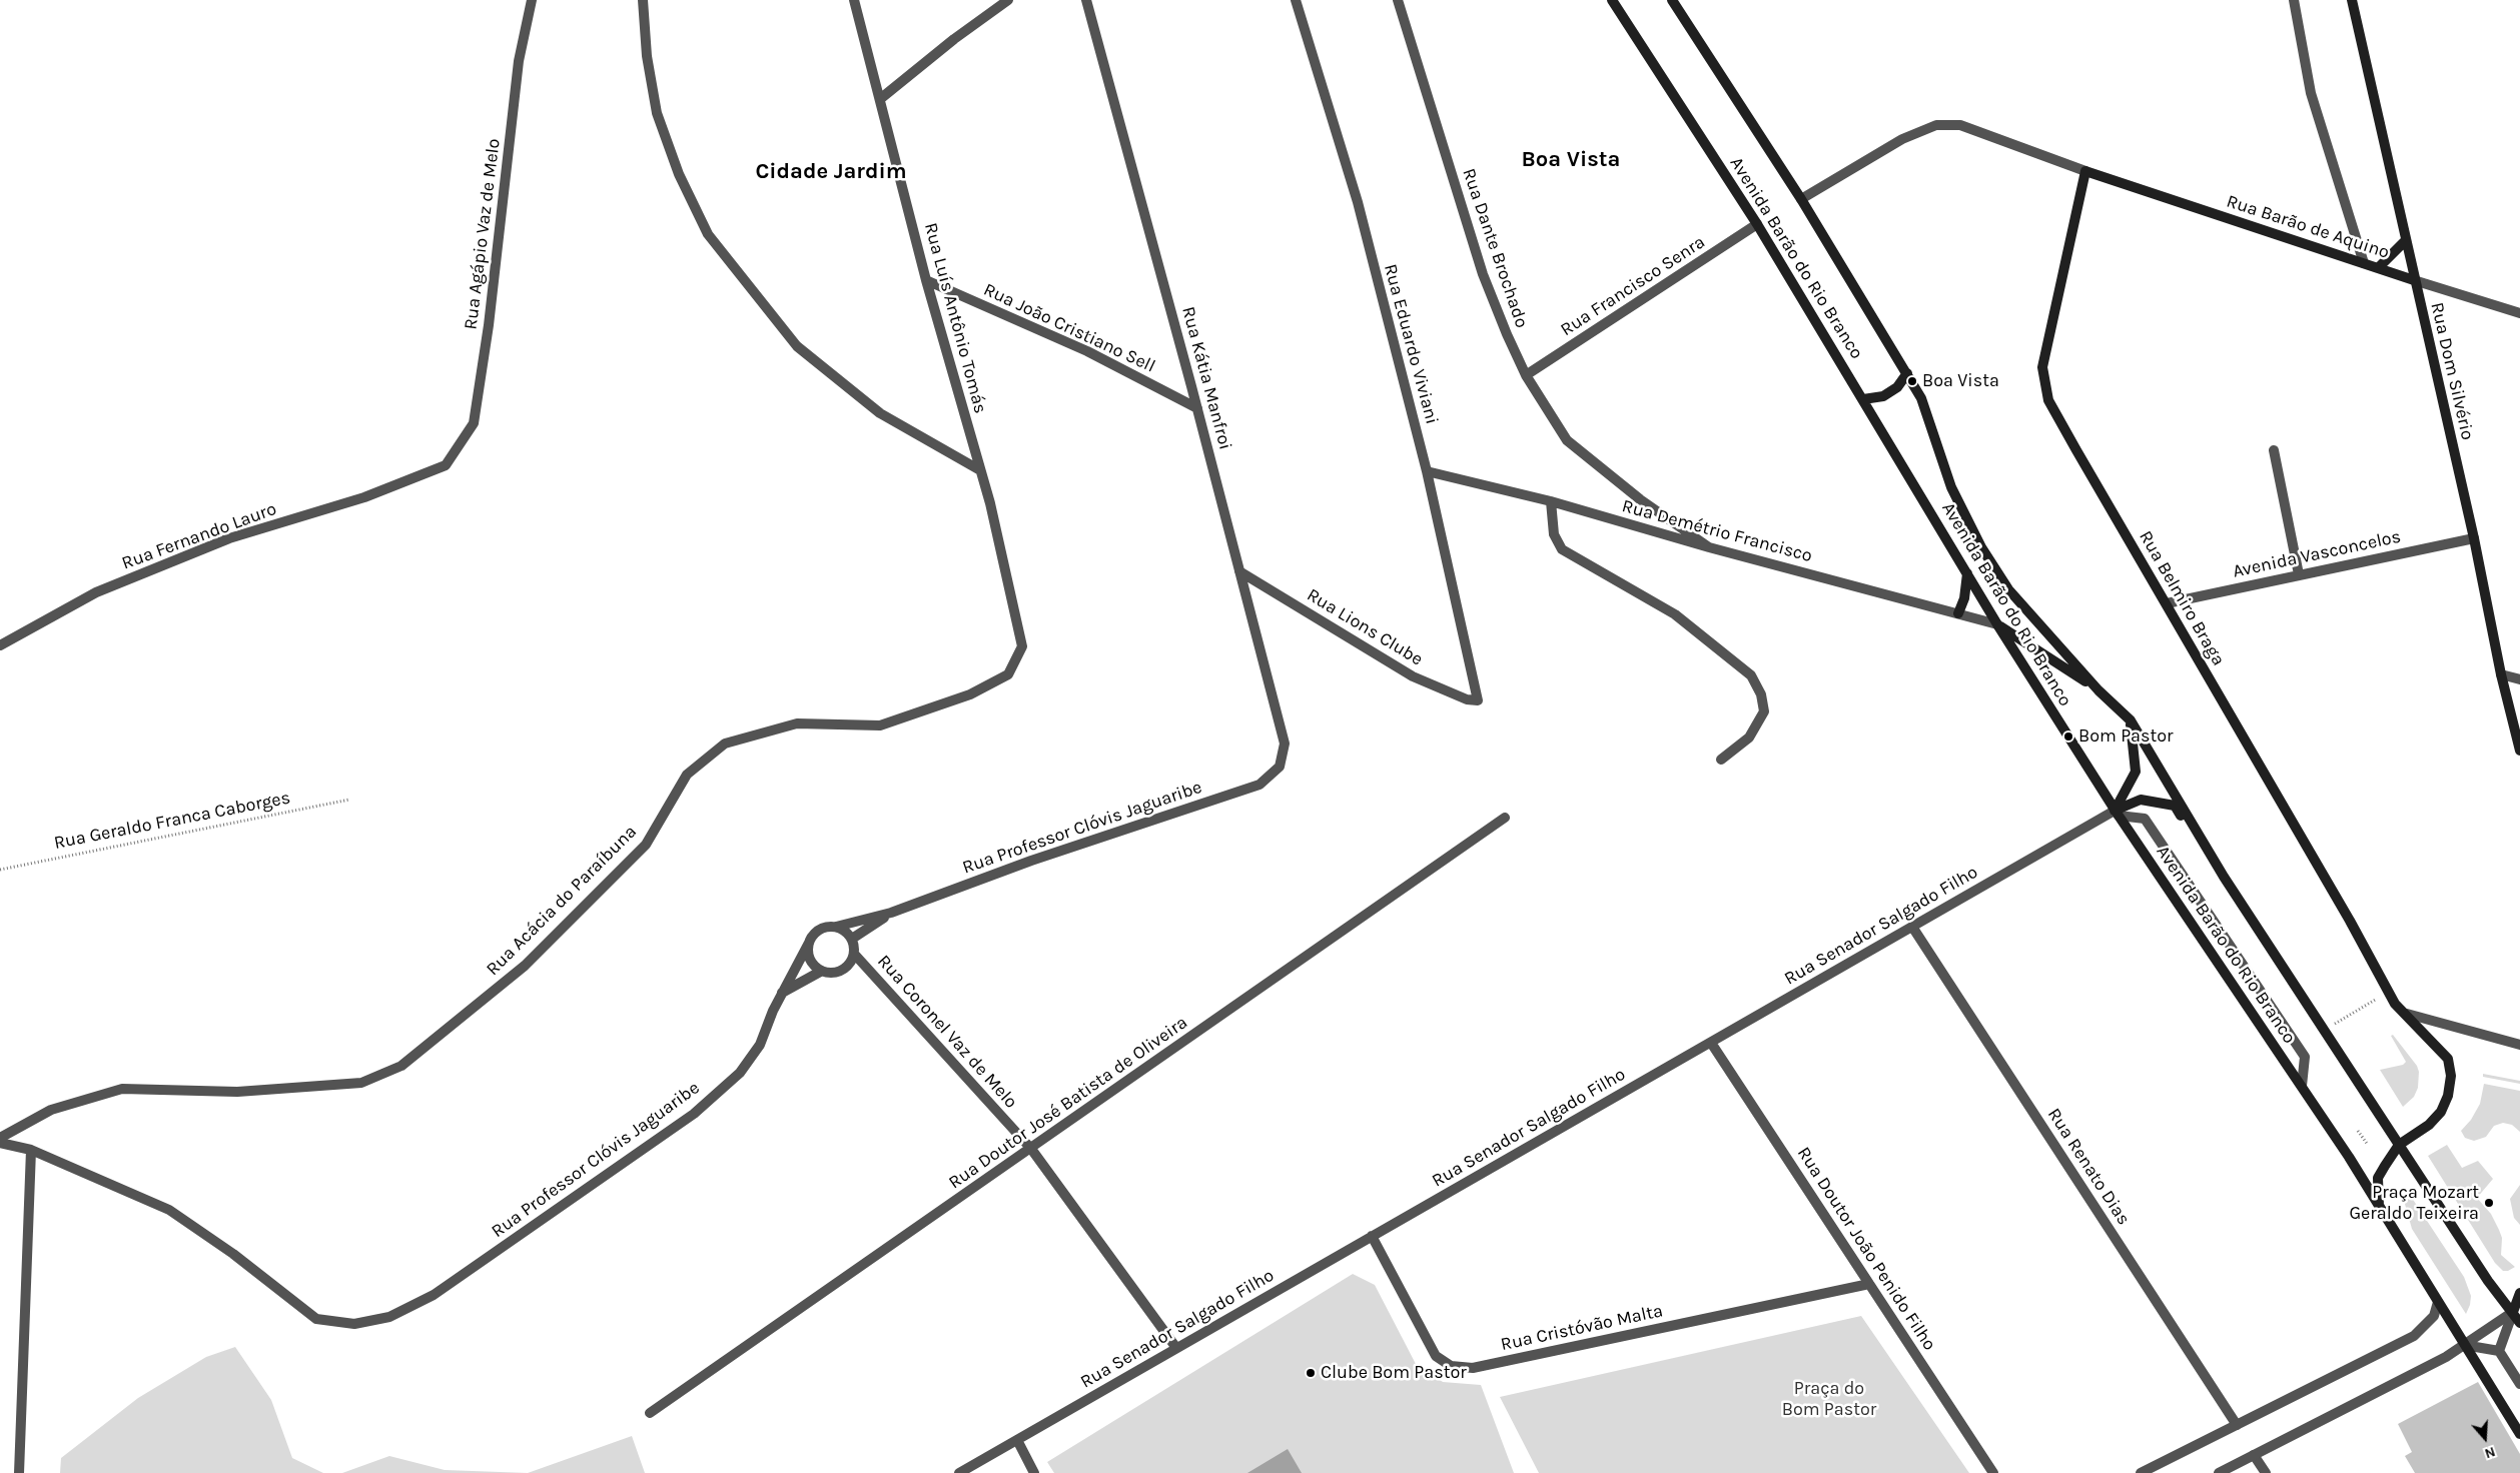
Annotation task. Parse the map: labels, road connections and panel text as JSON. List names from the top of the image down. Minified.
{"streets":{"main road":["Rua Barão de Aquino","Avenida Barão do Rio Branco","Rua Dom Silvério","Rua Belmiro Braga"],"street":["Rua Agápio Vaz de Melo","Rua Dante Brochado","Rua Francisco Senra","Rua Luís Antônio Tomás","Rua João Cristiano Sell","Rua Eduardo Viviani","Rua Kátia Manfroi","Rua Demétrio Francisco","Rua Fernando Lauro","Avenida Vasconcelos","Rua Lions Clube","Rua Professor Clóvis Jaguaribe","Rua Acácia do Paraíbuna","Rua Senador Salgado Filho","Rua Coronel Vaz de Melo","Rua Doutor José Batista de Oliveira","Rua Renato Dias","Rua Doutor João Penido Filho","Rua Cristóvão Malta"],"path":["Rua Geraldo Franca Caborges"]},"crossings":[["Rua Barão de Aquino","Rua Dom Silvério"],["Rua Barão de Aquino","Rua Belmiro Braga"],["Rua Agápio Vaz de Melo","Rua Fernando Lauro"],["Rua Dante Brochado","Rua Francisco Senra"],["Rua Dante Brochado","Rua Demétrio Francisco"],["Avenida Barão do Rio Branco","Rua Francisco Senra"],["Avenida Barão do Rio Branco","Rua Demétrio Francisco"],["Avenida Barão do Rio Branco","Rua Belmiro Braga"],["Avenida Barão do Rio Branco","Rua Senador Salgado Filho"],["Rua Luís Antônio Tomás","Rua João Cristiano Sell"],["Rua Luís Antônio Tomás","Rua Acácia do Paraíbuna"],["Rua João Cristiano Sell","Rua Kátia Manfroi"],["Rua Eduardo Viviani","Rua Demétrio Francisco"],["Rua Eduardo Viviani","Rua Lions Clube"],["Rua Dom Silvério","Avenida Vasconcelos"],["Rua Kátia Manfroi","Rua Lions Clube"],["Rua Kátia Manfroi","Rua Professor Clóvis Jaguaribe"],["Avenida Vasconcelos","Rua Belmiro Braga"],["Rua Professor Clóvis Jaguaribe","Rua Coronel Vaz de Melo"],["Rua Senador Salgado Filho","Rua Coronel Vaz de Melo"],["Rua Senador Salgado Filho","Rua Renato Dias"],["Rua Senador Salgado Filho","Rua Doutor João Penido Filho"],["Rua Senador Salgado Filho","Rua Cristóvão Malta"],["Rua Coronel Vaz de Melo","Rua Doutor José Batista de Oliveira"],["Rua Doutor João Penido Filho","Rua Cristóvão Malta"]],"districts":["Boa Vista","Cidade Jardim"],"parks":["Praça do Bom Pastor"],"places":["Boa Vista","Bom Pastor","Praça Mozart Geraldo Teixeira","Clube Bom Pastor"],"north":"bottom"}
